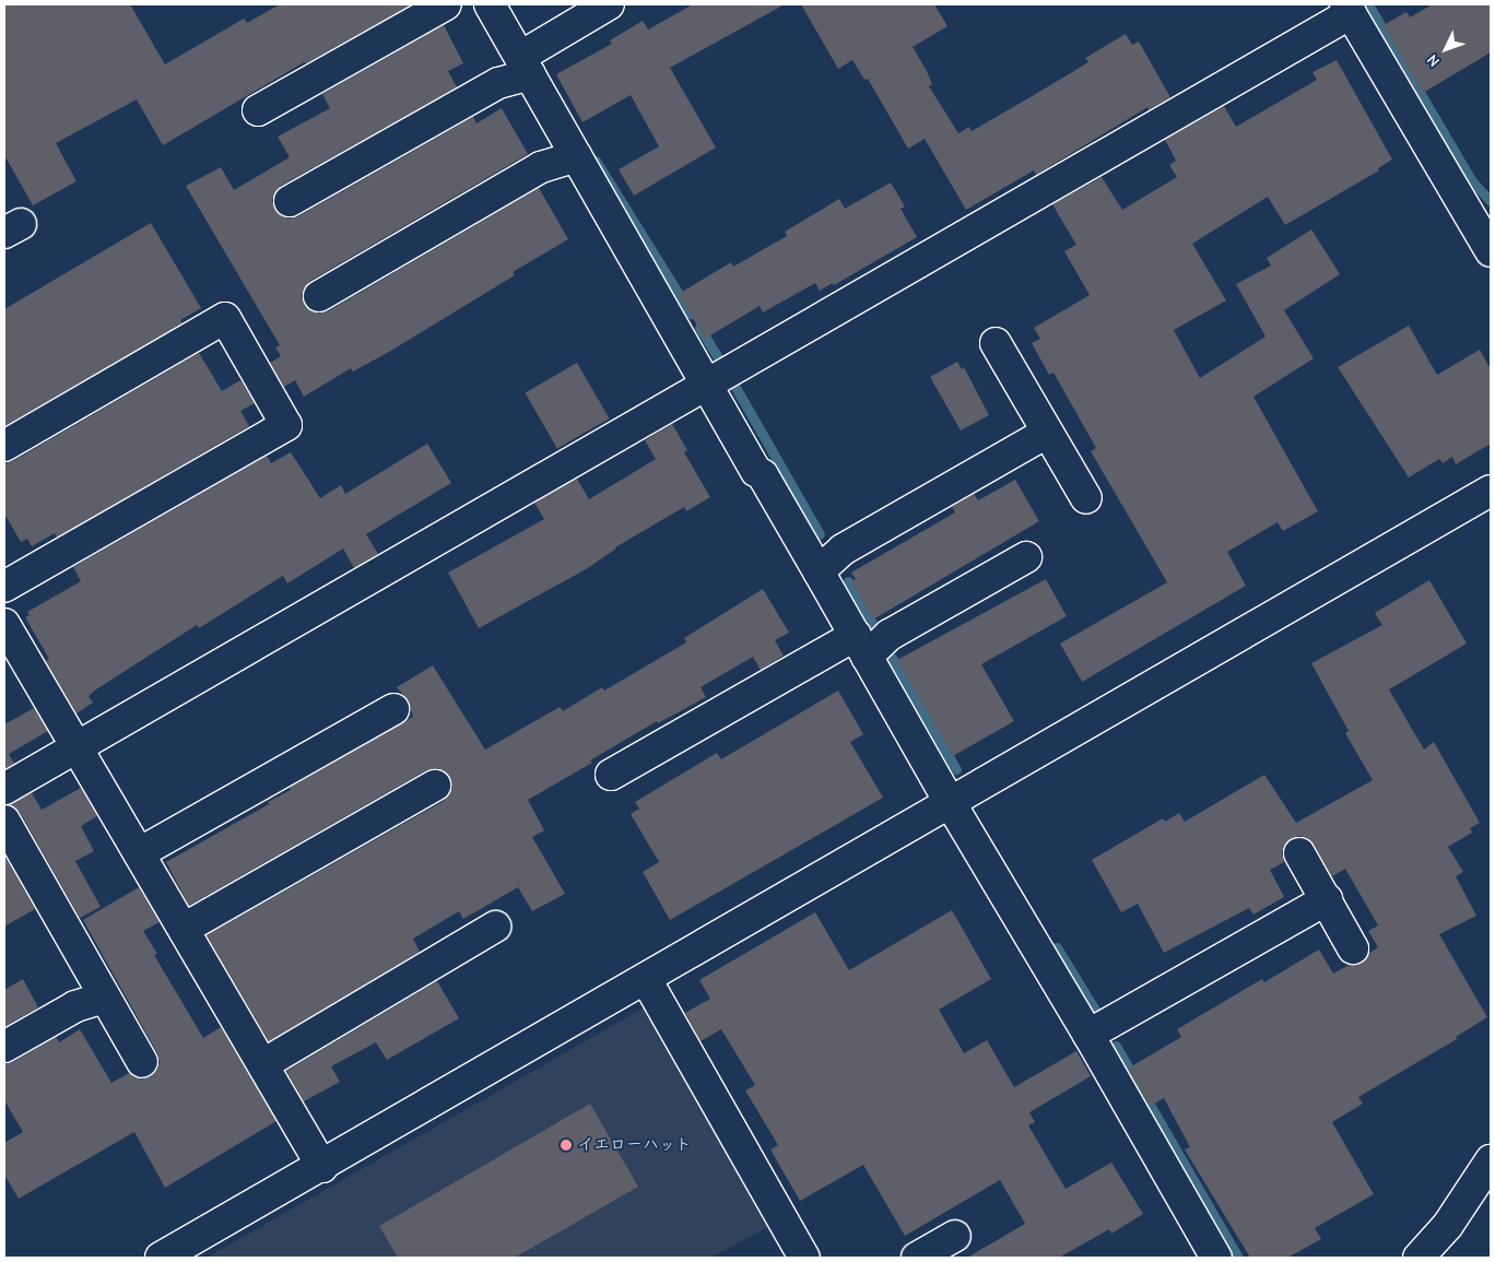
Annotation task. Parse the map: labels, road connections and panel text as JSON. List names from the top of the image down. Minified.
{"places":["イエローハット"],"north":"bottom left"}
